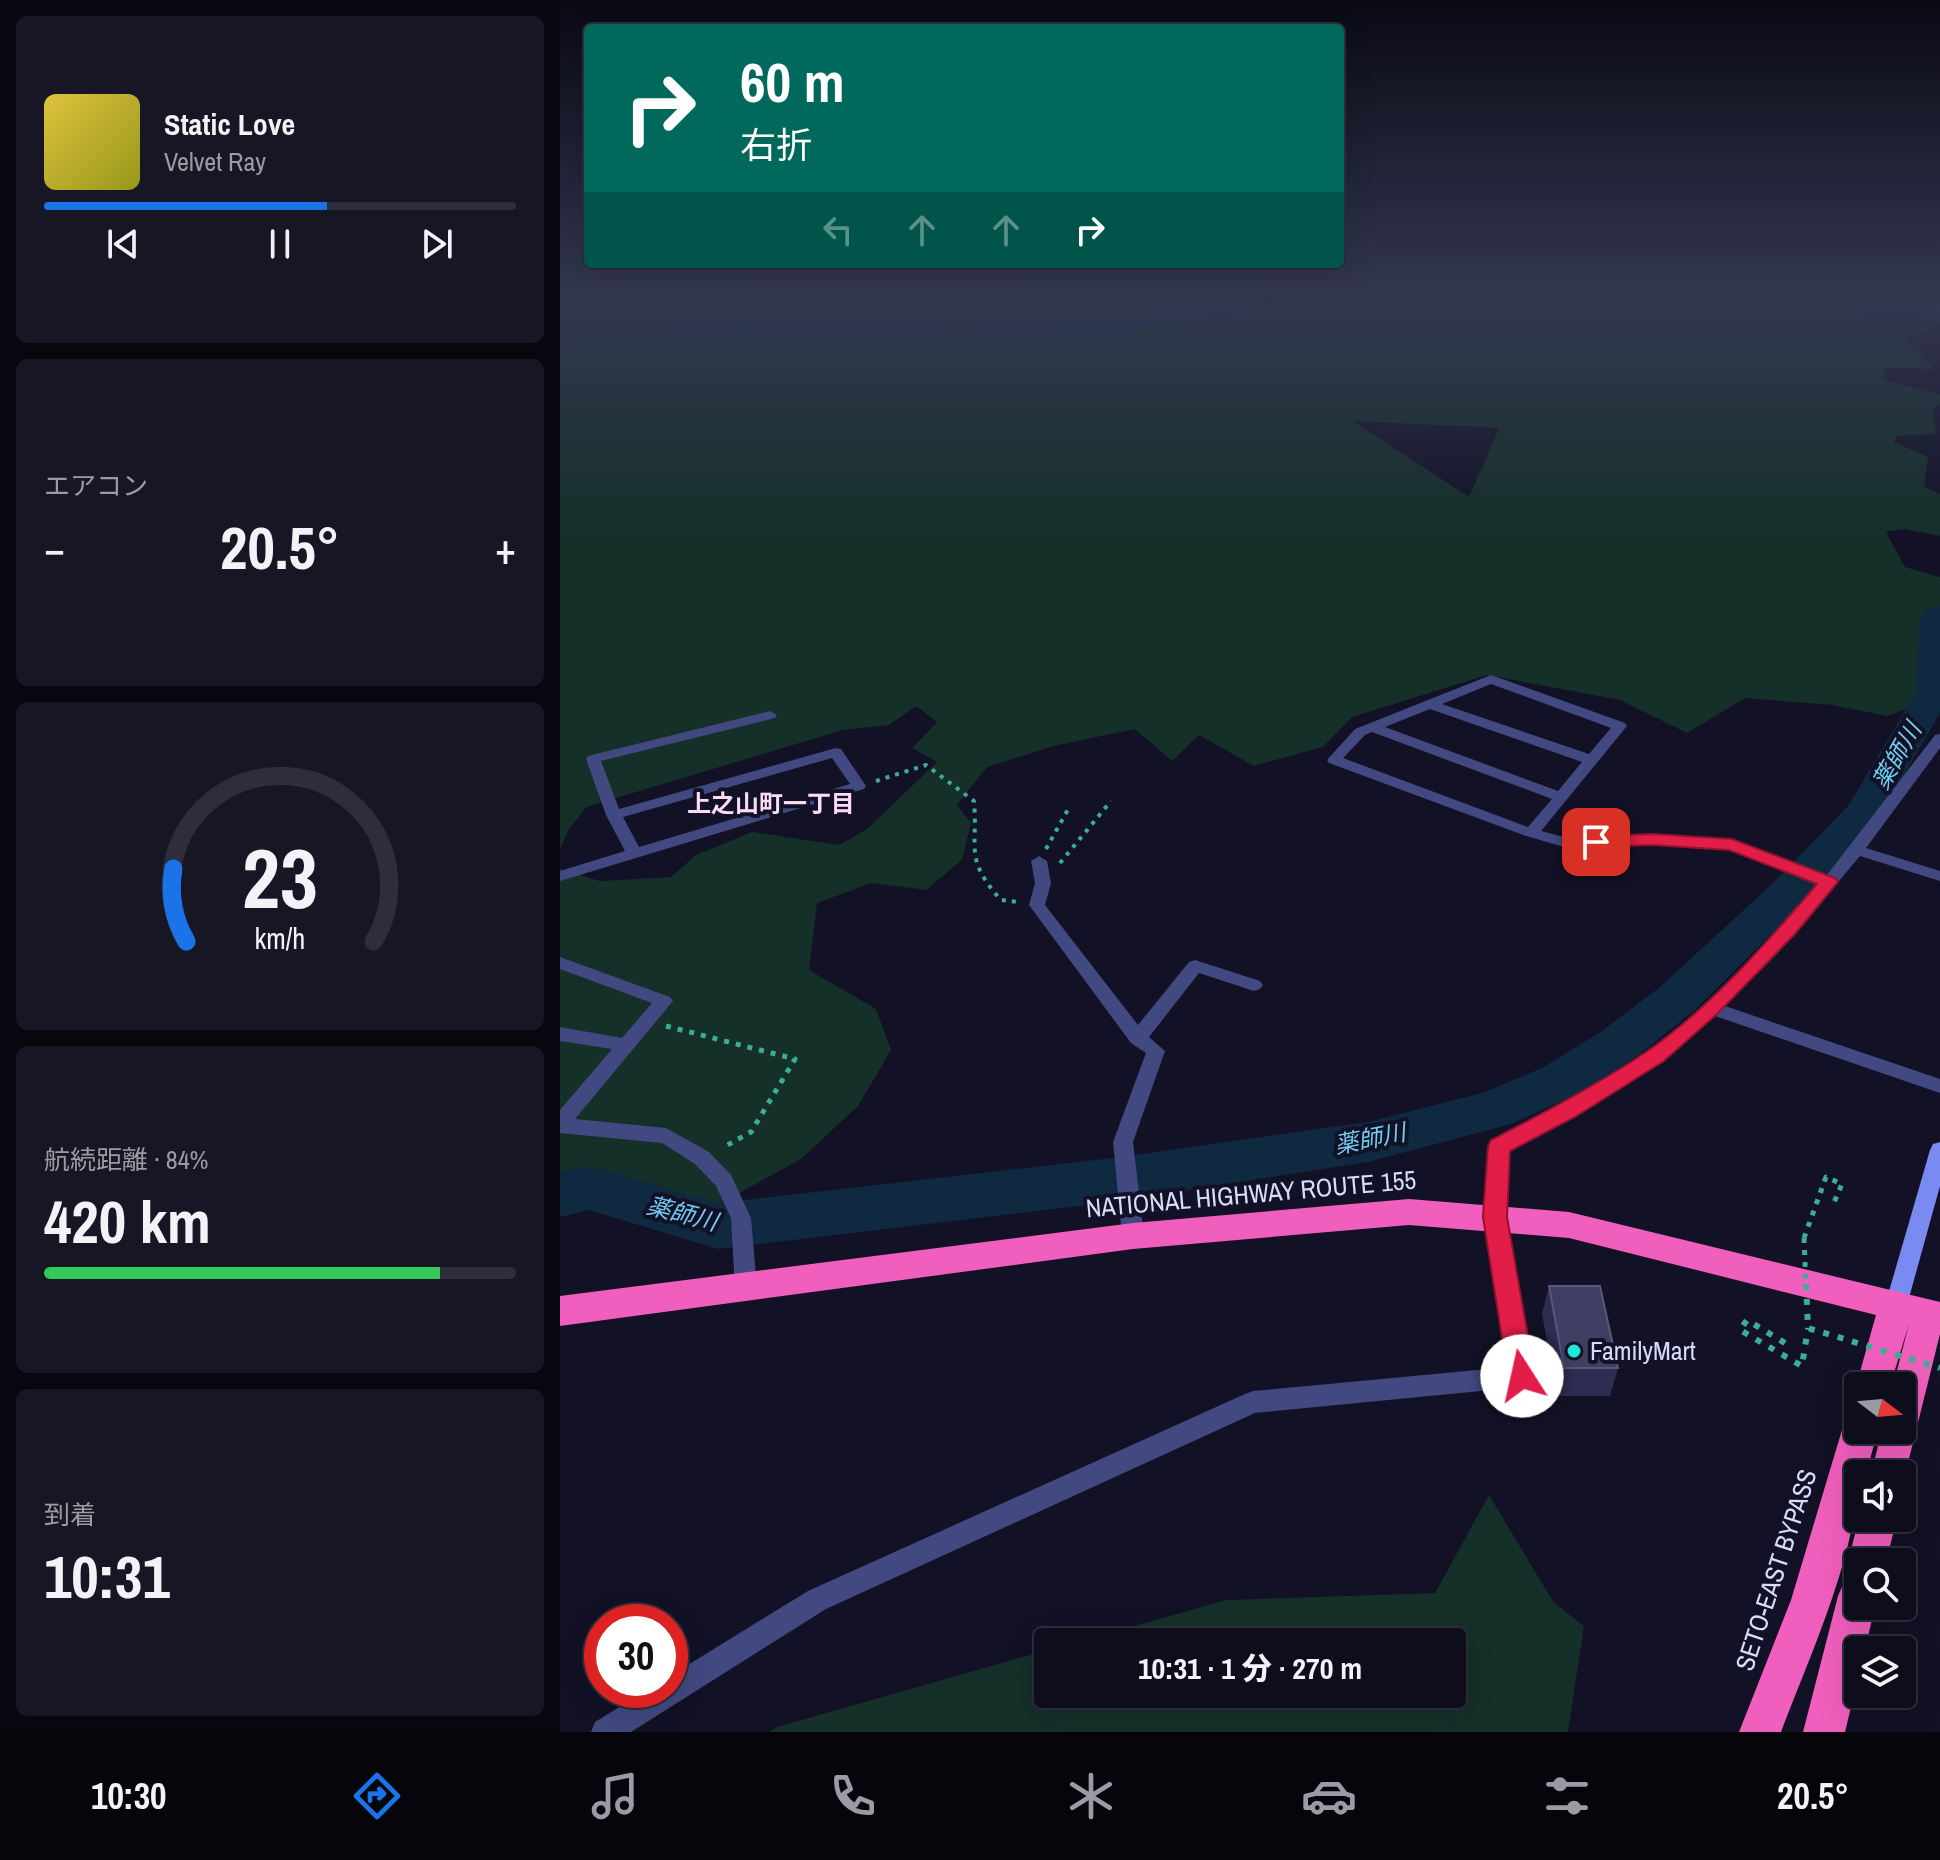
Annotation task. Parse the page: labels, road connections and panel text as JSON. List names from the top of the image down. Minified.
{"streets":{"highway":["NATIONAL HIGHWAY ROUTE 155","SETO-EAST BYPASS"]},"districts":["上之山町一丁目"],"water":["薬師川"],"places":["FamilyMart"],"north":"right","page":{"turn":["60 m","右折"],"song":["Static Love","Velvet Ray"],"tile":["エアコン",["航続距離 · 84%","420 km"],["到着","10:31"]],"heat":["−","20.5°","+"],"limit":"30","trip":"10:31 · 1 分 · 270 m","tabs":["10:30","20.5°"],"gauge":["23","km/h"]}}
